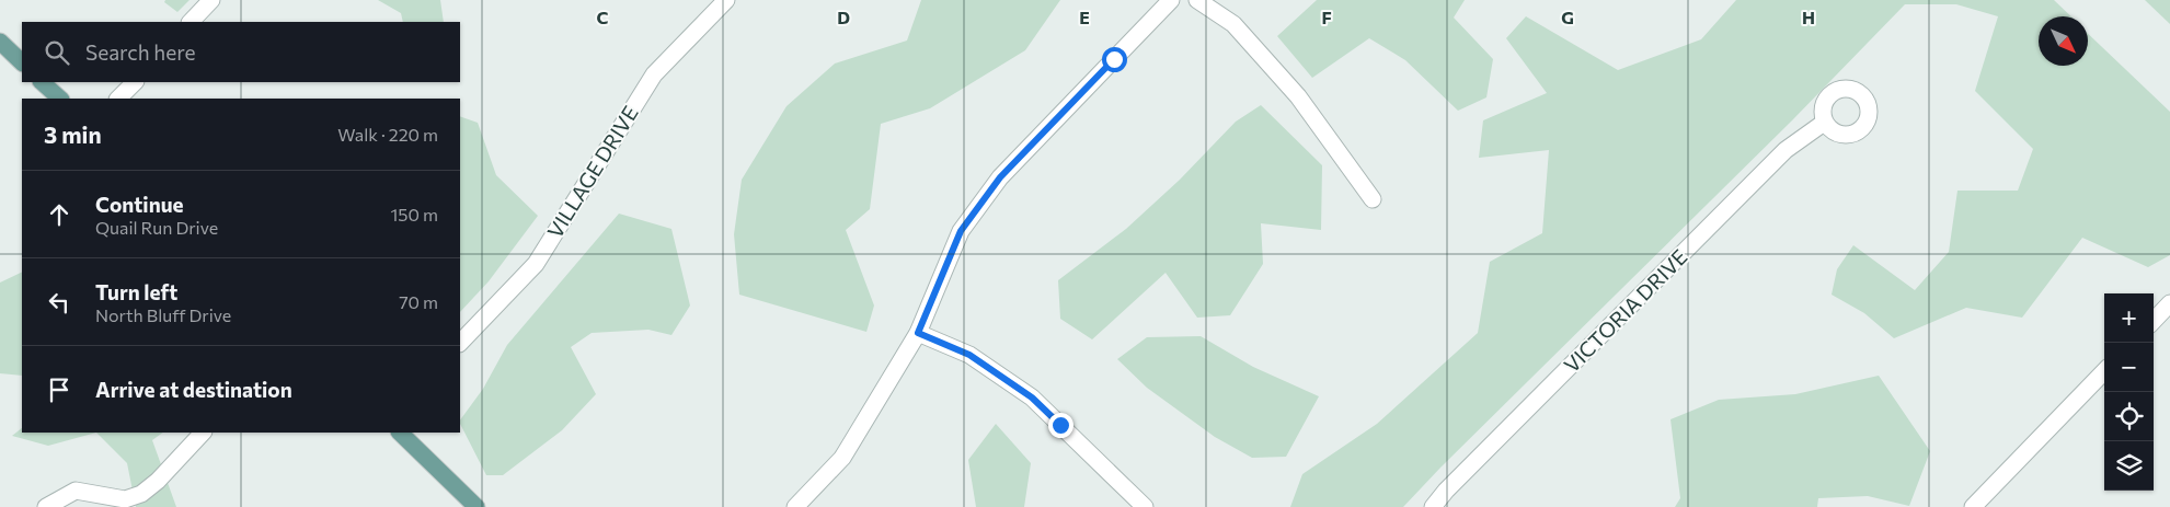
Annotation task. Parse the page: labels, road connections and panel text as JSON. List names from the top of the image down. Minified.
{"streets":{"street":["VILLAGE DRIVE","VICTORIA DRIVE"]},"north":"bottom right","page":{"search":"Search here","heading":["3 min","Walk · 220 m"],"list":[["Continue","Quail Run Drive","150 m"],["Turn left","North Bluff Drive","70 m"],"Arrive at destination"],"map_buttons":["+","−"]},"grid":{"columns":["C","D","E","F","G","H"]}}
